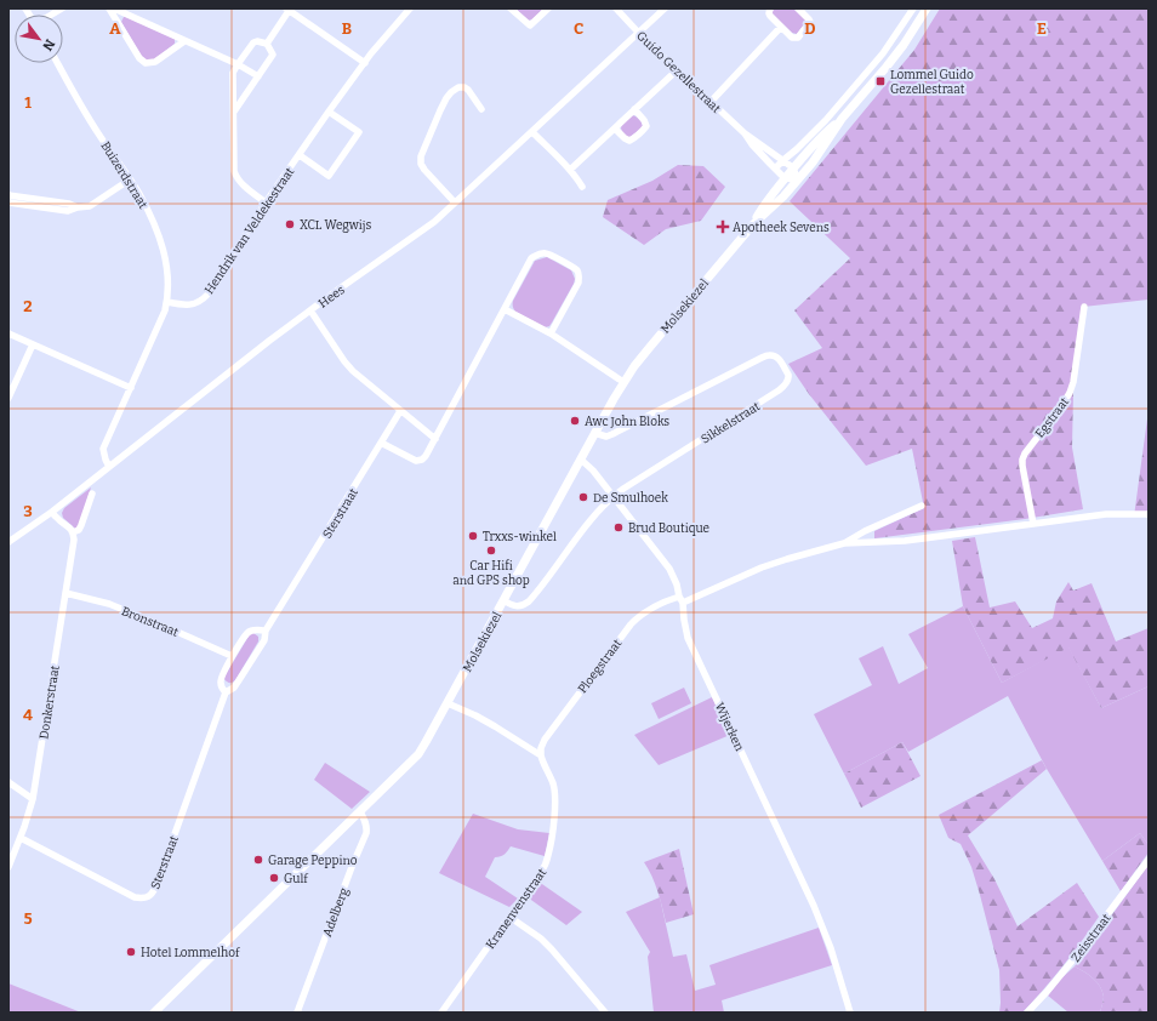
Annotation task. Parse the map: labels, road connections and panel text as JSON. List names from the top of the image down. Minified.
{"streets":{"main road":["Molsekiezel"],"street":["Guido Gezellestraat","Buizerdstraat","Hendrik van Veldekestraat","Hees","Egstraat","Sikkelstraat","Sterstraat","Bronstraat","Ploegstraat","Donkerstraat","Wijerken","Kranenvenstraat","Adelberg","Zeisstraat"]},"crossings":[["Guido Gezellestraat","Hees"],["Guido Gezellestraat","Molsekiezel"],["Buizerdstraat","Hendrik van Veldekestraat"],["Buizerdstraat","Hees"],["Molsekiezel","Sikkelstraat"],["Molsekiezel","Wijerken"],["Molsekiezel","Adelberg"],["Sikkelstraat","Wijerken"],["Sterstraat","Bronstraat"],["Sterstraat","Donkerstraat"],["Bronstraat","Donkerstraat"],["Ploegstraat","Wijerken"],["Ploegstraat","Kranenvenstraat"]],"places":{"transit":["Lommel Guido Gezellestraat"],"other":["XCL Wegwijs","Awc John Bloks","De Smulhoek","Brud Boutique","Trxxs-winkel","Car Hifi and GPS shop","Garage Peppino","Gulf","Hotel Lommelhof"],"health":["Apotheek Sevens"]},"north":"bottom right","grid":{"columns":["A","B","C","D","E"],"rows":["1","2","3","4","5"]}}
